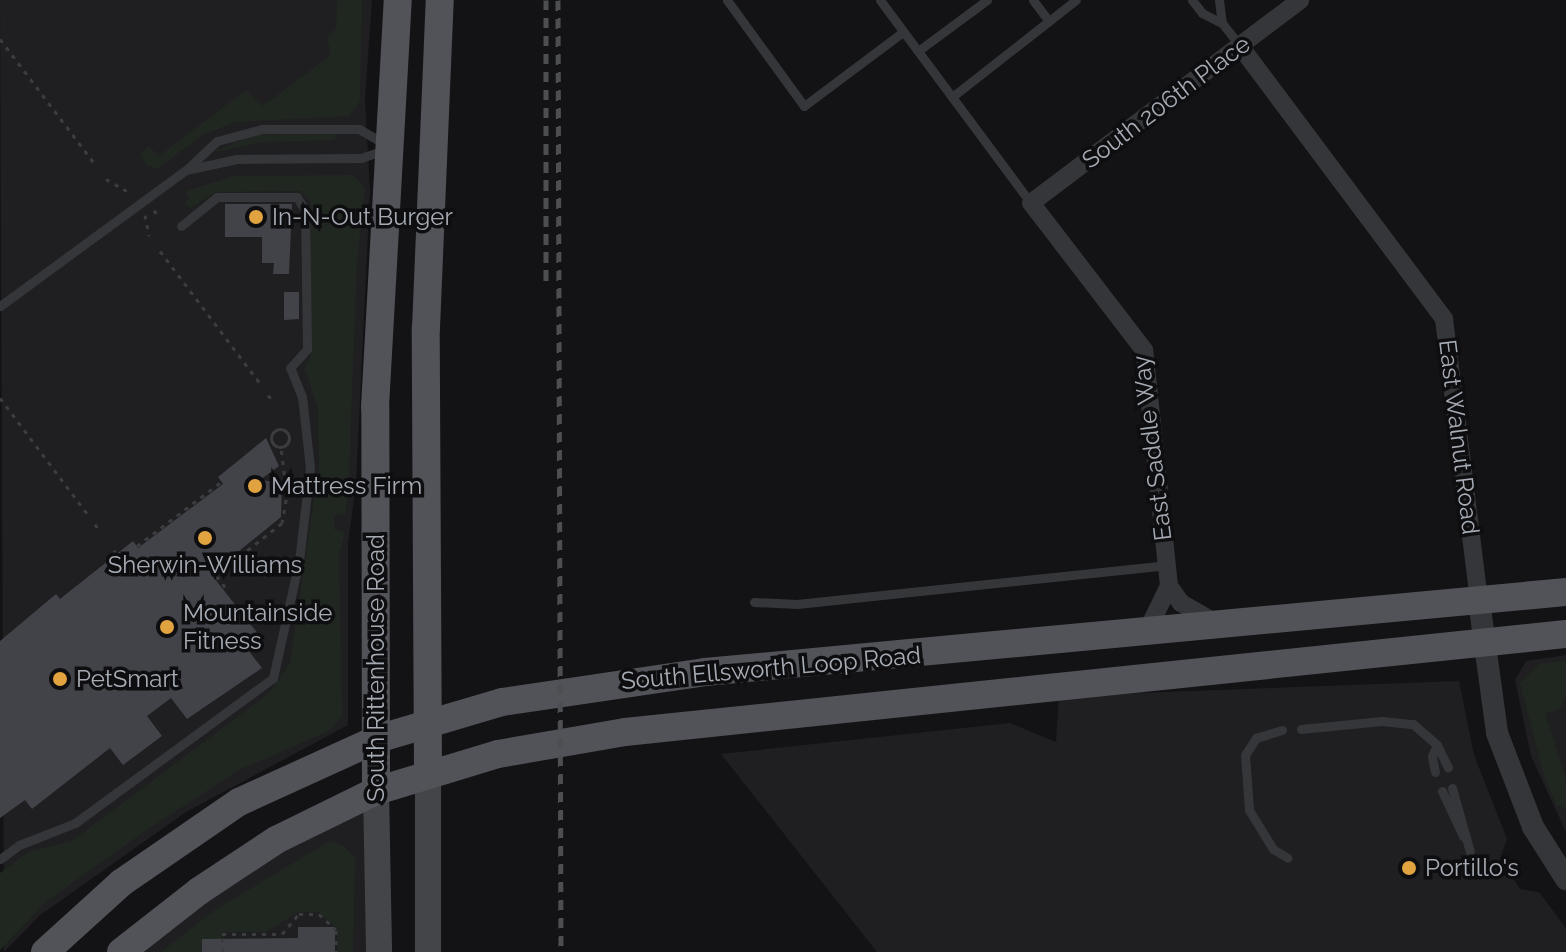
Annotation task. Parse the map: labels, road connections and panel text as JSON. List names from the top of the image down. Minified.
{"streets":{"main road":["South Rittenhouse Road","South Ellsworth Loop Road"],"street":["South 206th Place","East Walnut Road","East Saddle Way"]},"crossings":[["South 206th Place","East Walnut Road"],["South 206th Place","East Saddle Way"],["East Walnut Road","South Ellsworth Loop Road"],["South Rittenhouse Road","South Ellsworth Loop Road"]],"places":["In-N-Out Burger","Mattress Firm","Sherwin-Williams","Mountainside Fitness","PetSmart","Portillo's"]}
